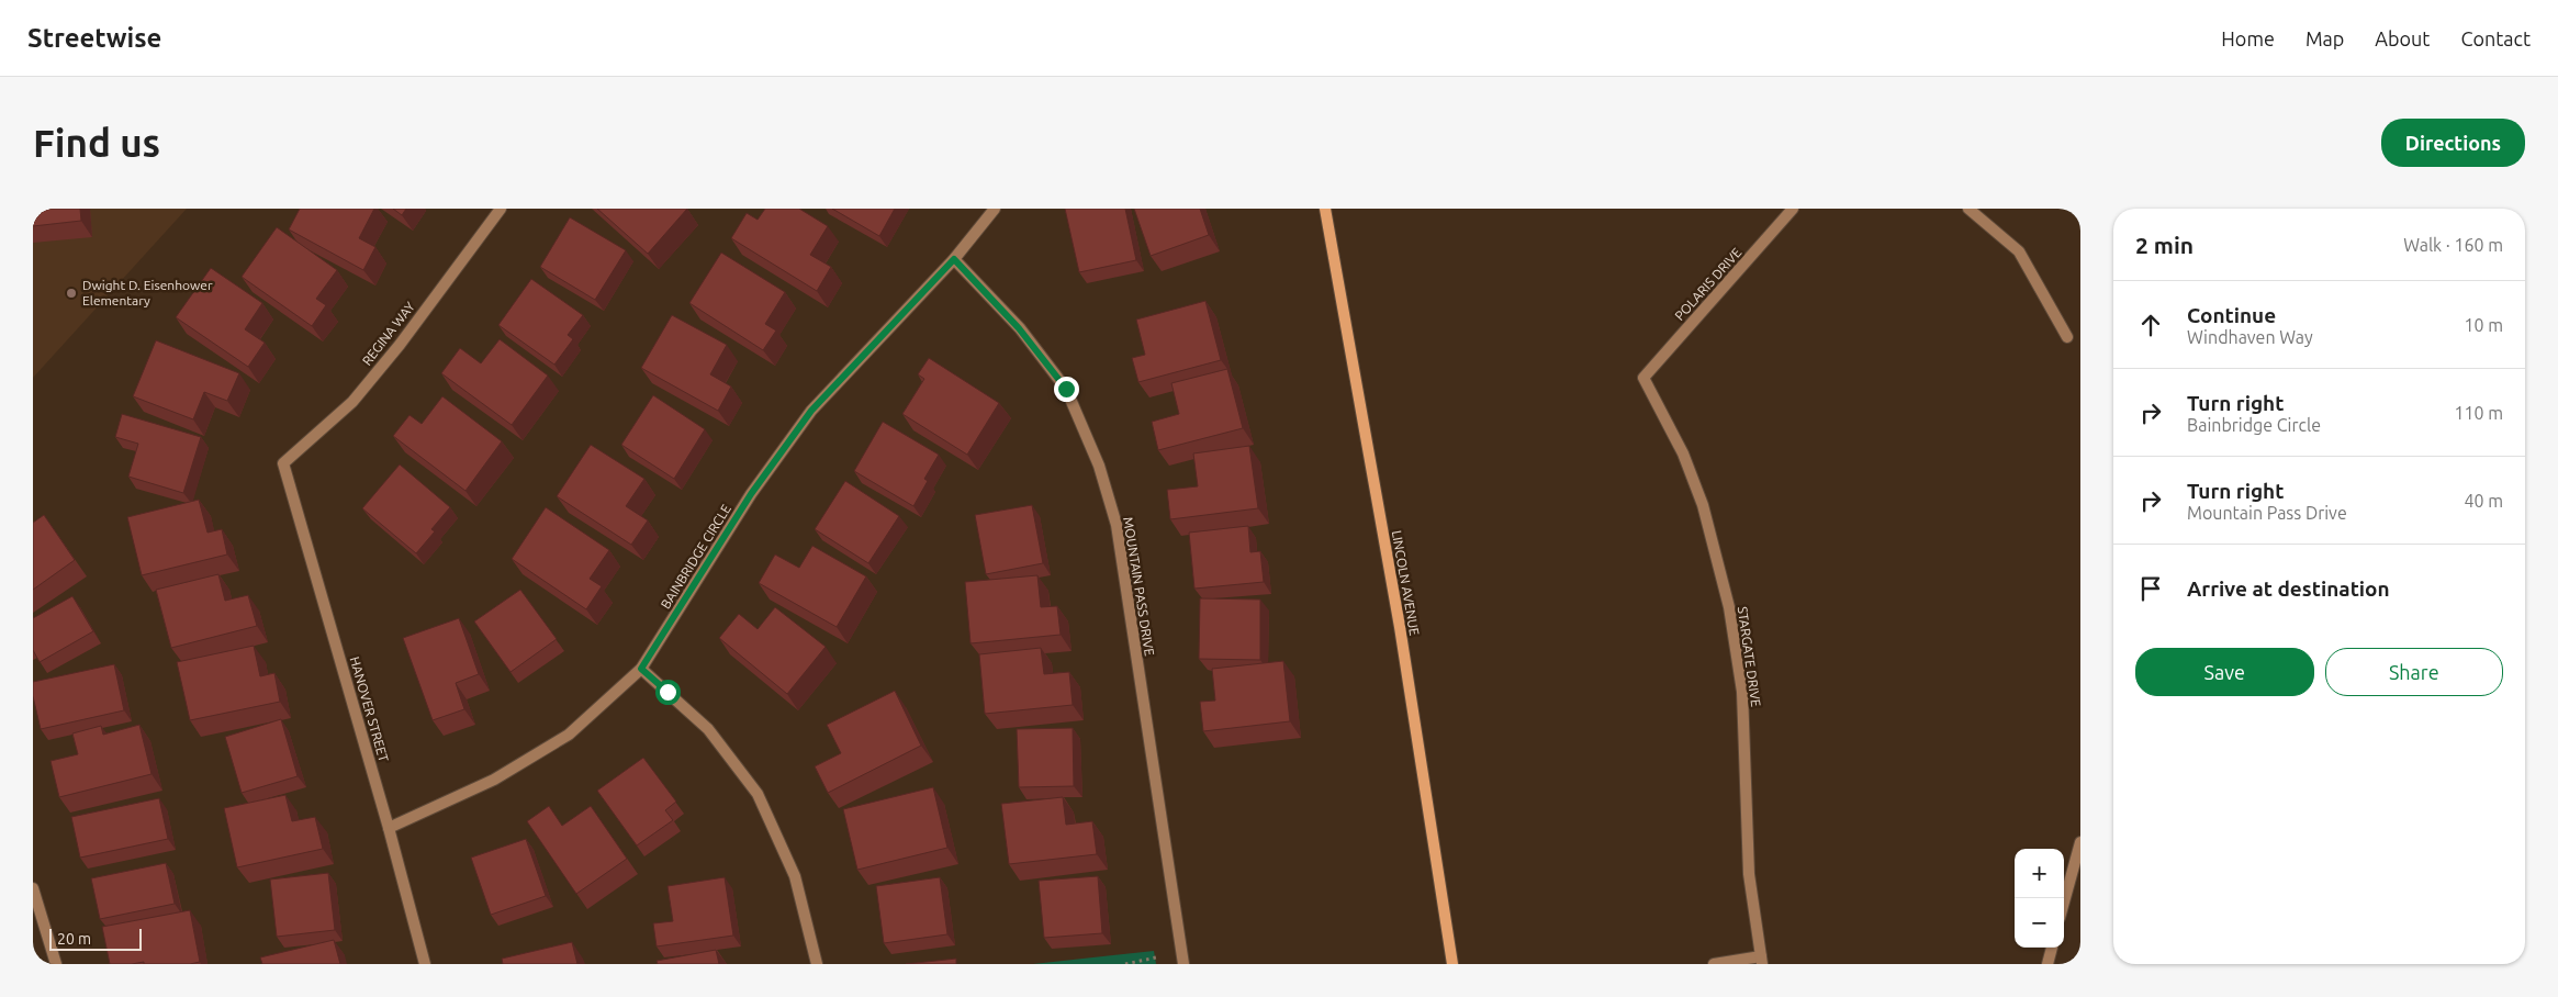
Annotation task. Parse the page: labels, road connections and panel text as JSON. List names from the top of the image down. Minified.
{"streets":{"main road":["LINCOLN AVENUE"],"street":["POLARIS DRIVE","REGINA WAY","BAINBRIDGE CIRCLE","MOUNTAIN PASS DRIVE","STARGATE DRIVE","HANOVER STREET"]},"crossings":[["POLARIS DRIVE","STARGATE DRIVE"],["REGINA WAY","HANOVER STREET"],["BAINBRIDGE CIRCLE","MOUNTAIN PASS DRIVE"],["BAINBRIDGE CIRCLE","HANOVER STREET"]],"places":["Dwight D. Eisenhower Elementary"],"scale_bar":"20 m","page":{"header":"Streetwise","nav":["Home","Map","About","Contact"],"buttons":["Directions",["Save","Share"]],"title":"Find us","heading":["2 min","Walk · 160 m"],"list":[["Continue","Windhaven Way","10 m"],["Turn right","Bainbridge Circle","110 m"],["Turn right","Mountain Pass Drive","40 m"],"Arrive at destination"],"map_buttons":["+","−"],"scale":"20 m"}}
